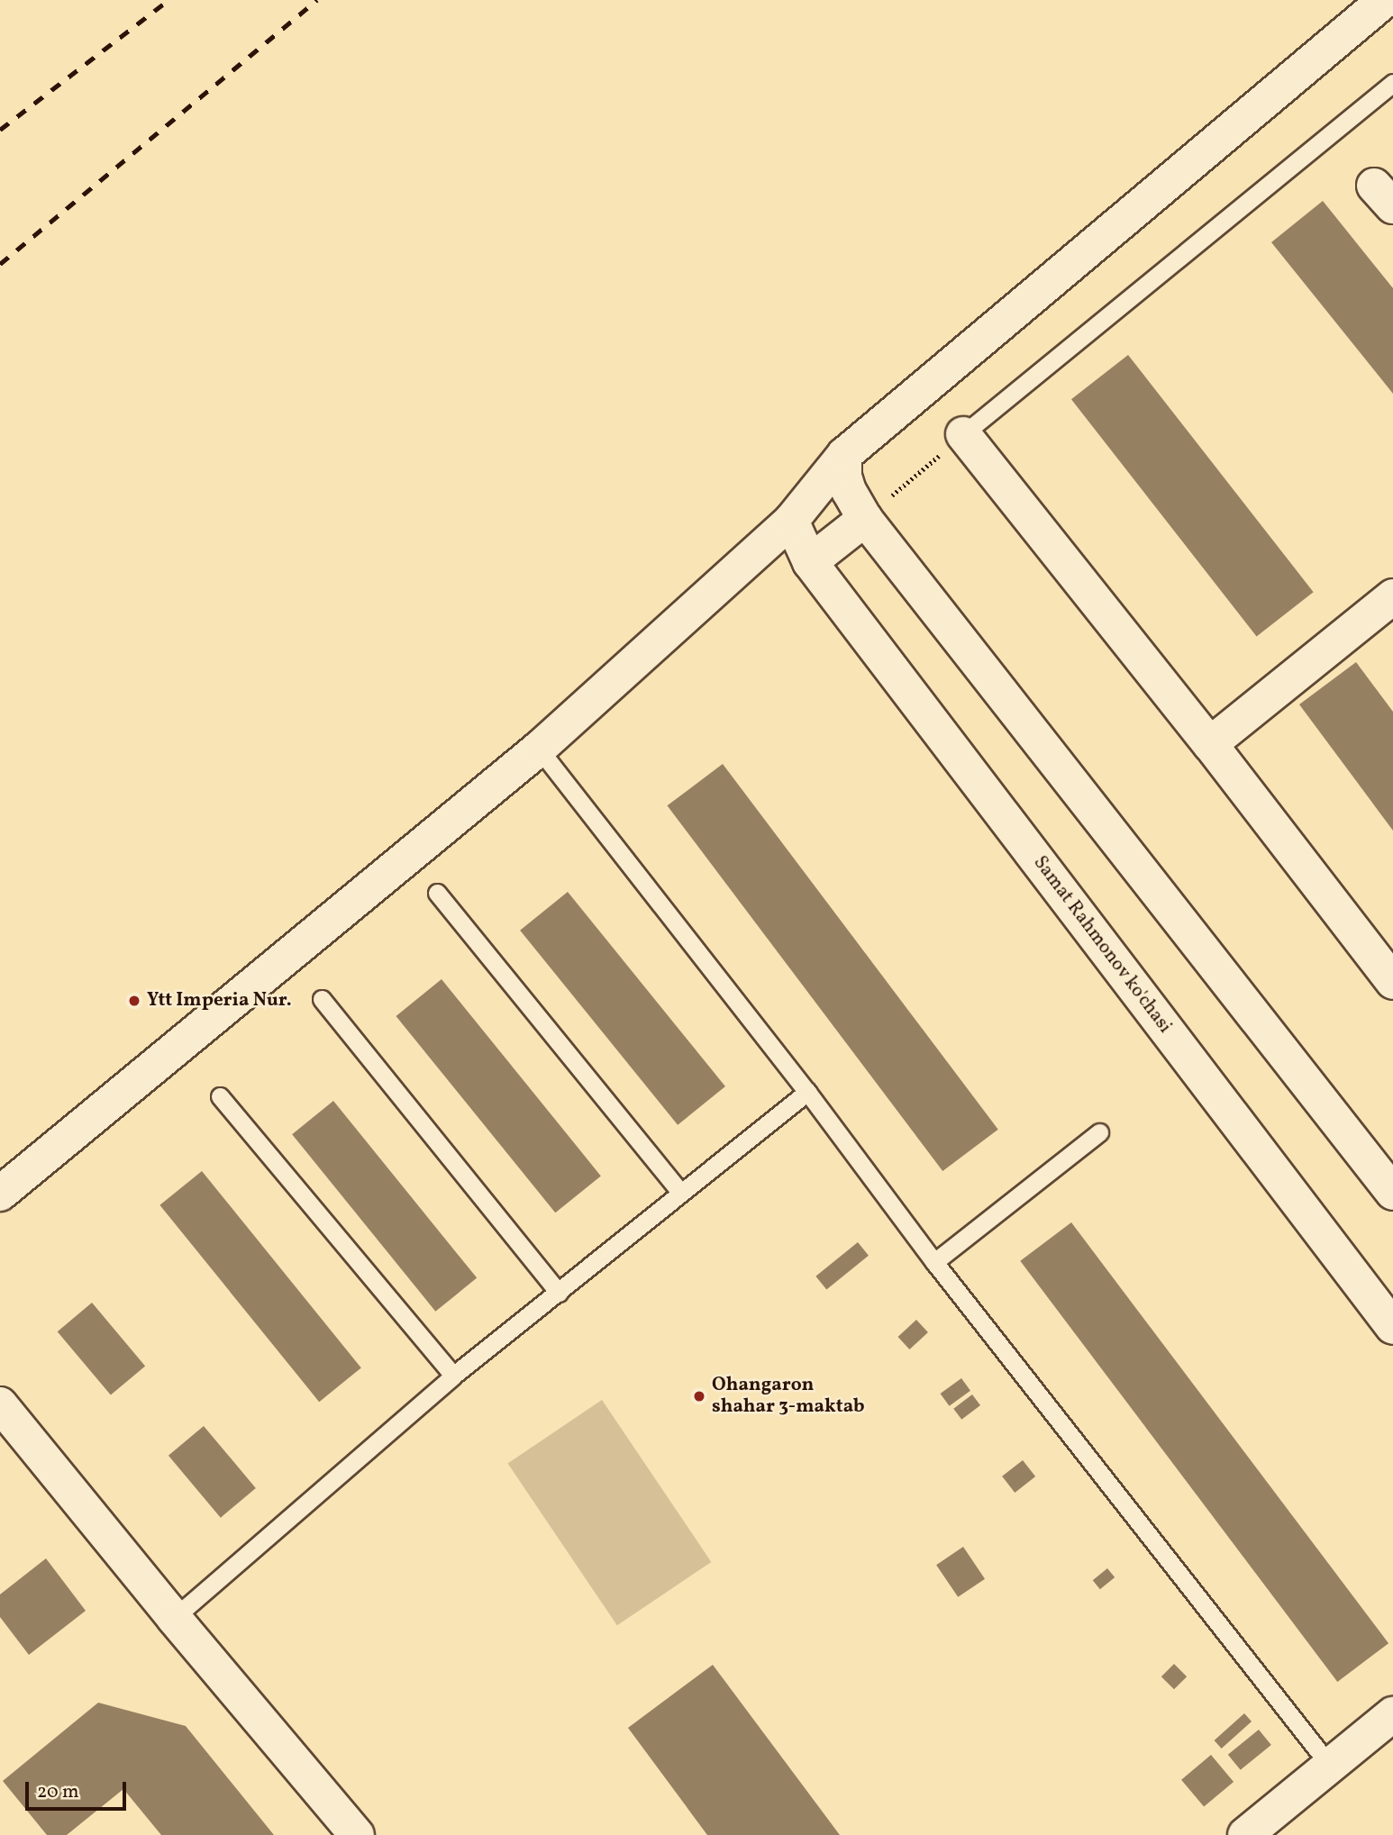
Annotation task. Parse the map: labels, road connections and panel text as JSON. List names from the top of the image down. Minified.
{"streets":{"main road":["Samat Rahmonov ko'chasi"]},"places":["Ytt Imperia Nur.","Ohangaron shahar 3-maktab"],"scale_bar":"20 m"}
